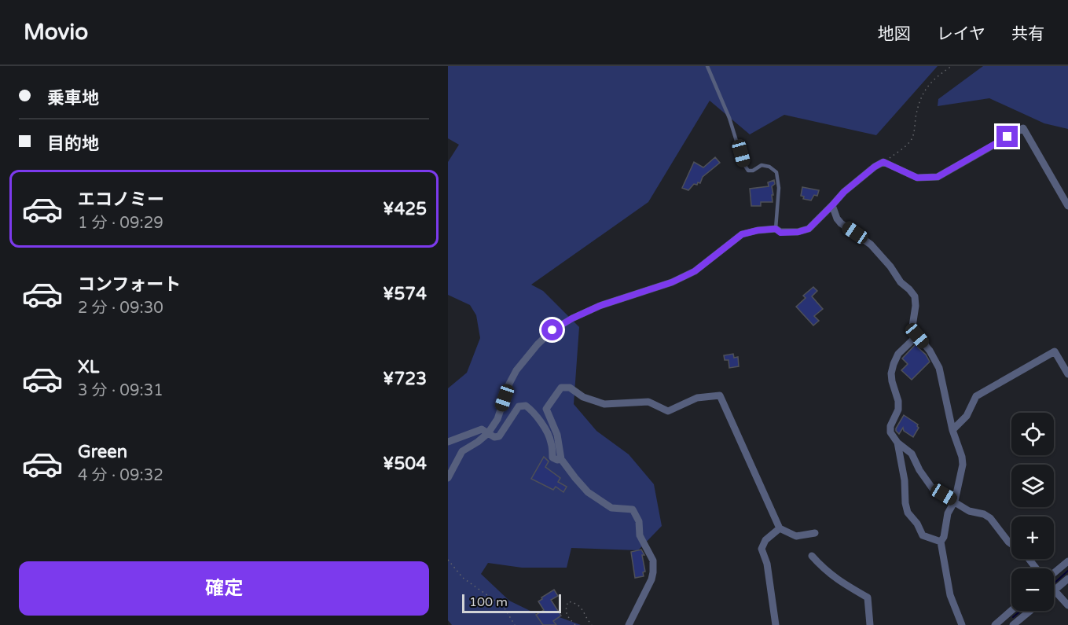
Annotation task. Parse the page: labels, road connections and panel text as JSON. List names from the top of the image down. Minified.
{"scale_bar":"100 m","page":{"header":"Movio","nav":["地図","レイヤ","共有"],"banner":["乗車地","目的地"],"list":[{"name":"エコノミー","note":"1 分 · 09:29","value":"¥425"},{"name":"コンフォート","note":"2 分 · 09:30","value":"¥574"},{"name":"XL","note":"3 分 · 09:31","value":"¥723"},{"name":"Green","note":"4 分 · 09:32","value":"¥504"}],"map_buttons":["+","−"],"buttons":"確定","scale":"100 m"}}
